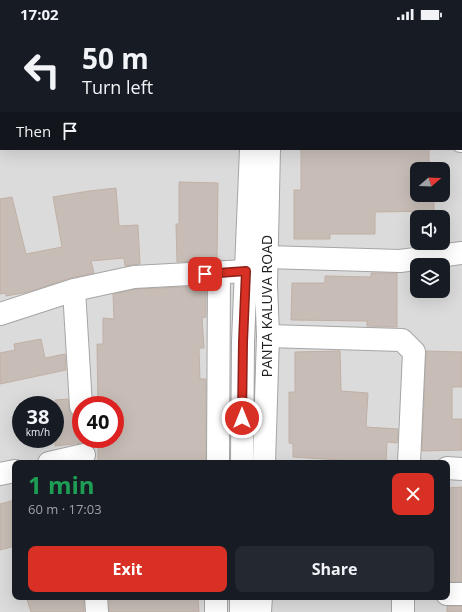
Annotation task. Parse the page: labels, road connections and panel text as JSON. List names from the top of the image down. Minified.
{"streets":{"street":["PANTA KALUVA ROAD"]},"north":"right","page":{"status":"17:02","turn":["50 m","Turn left"],"then":"Then","speed":"38 km/h","limit":"40","heading":["1 min","60 m · 17:03"],"buttons":["Exit","Share"]}}
